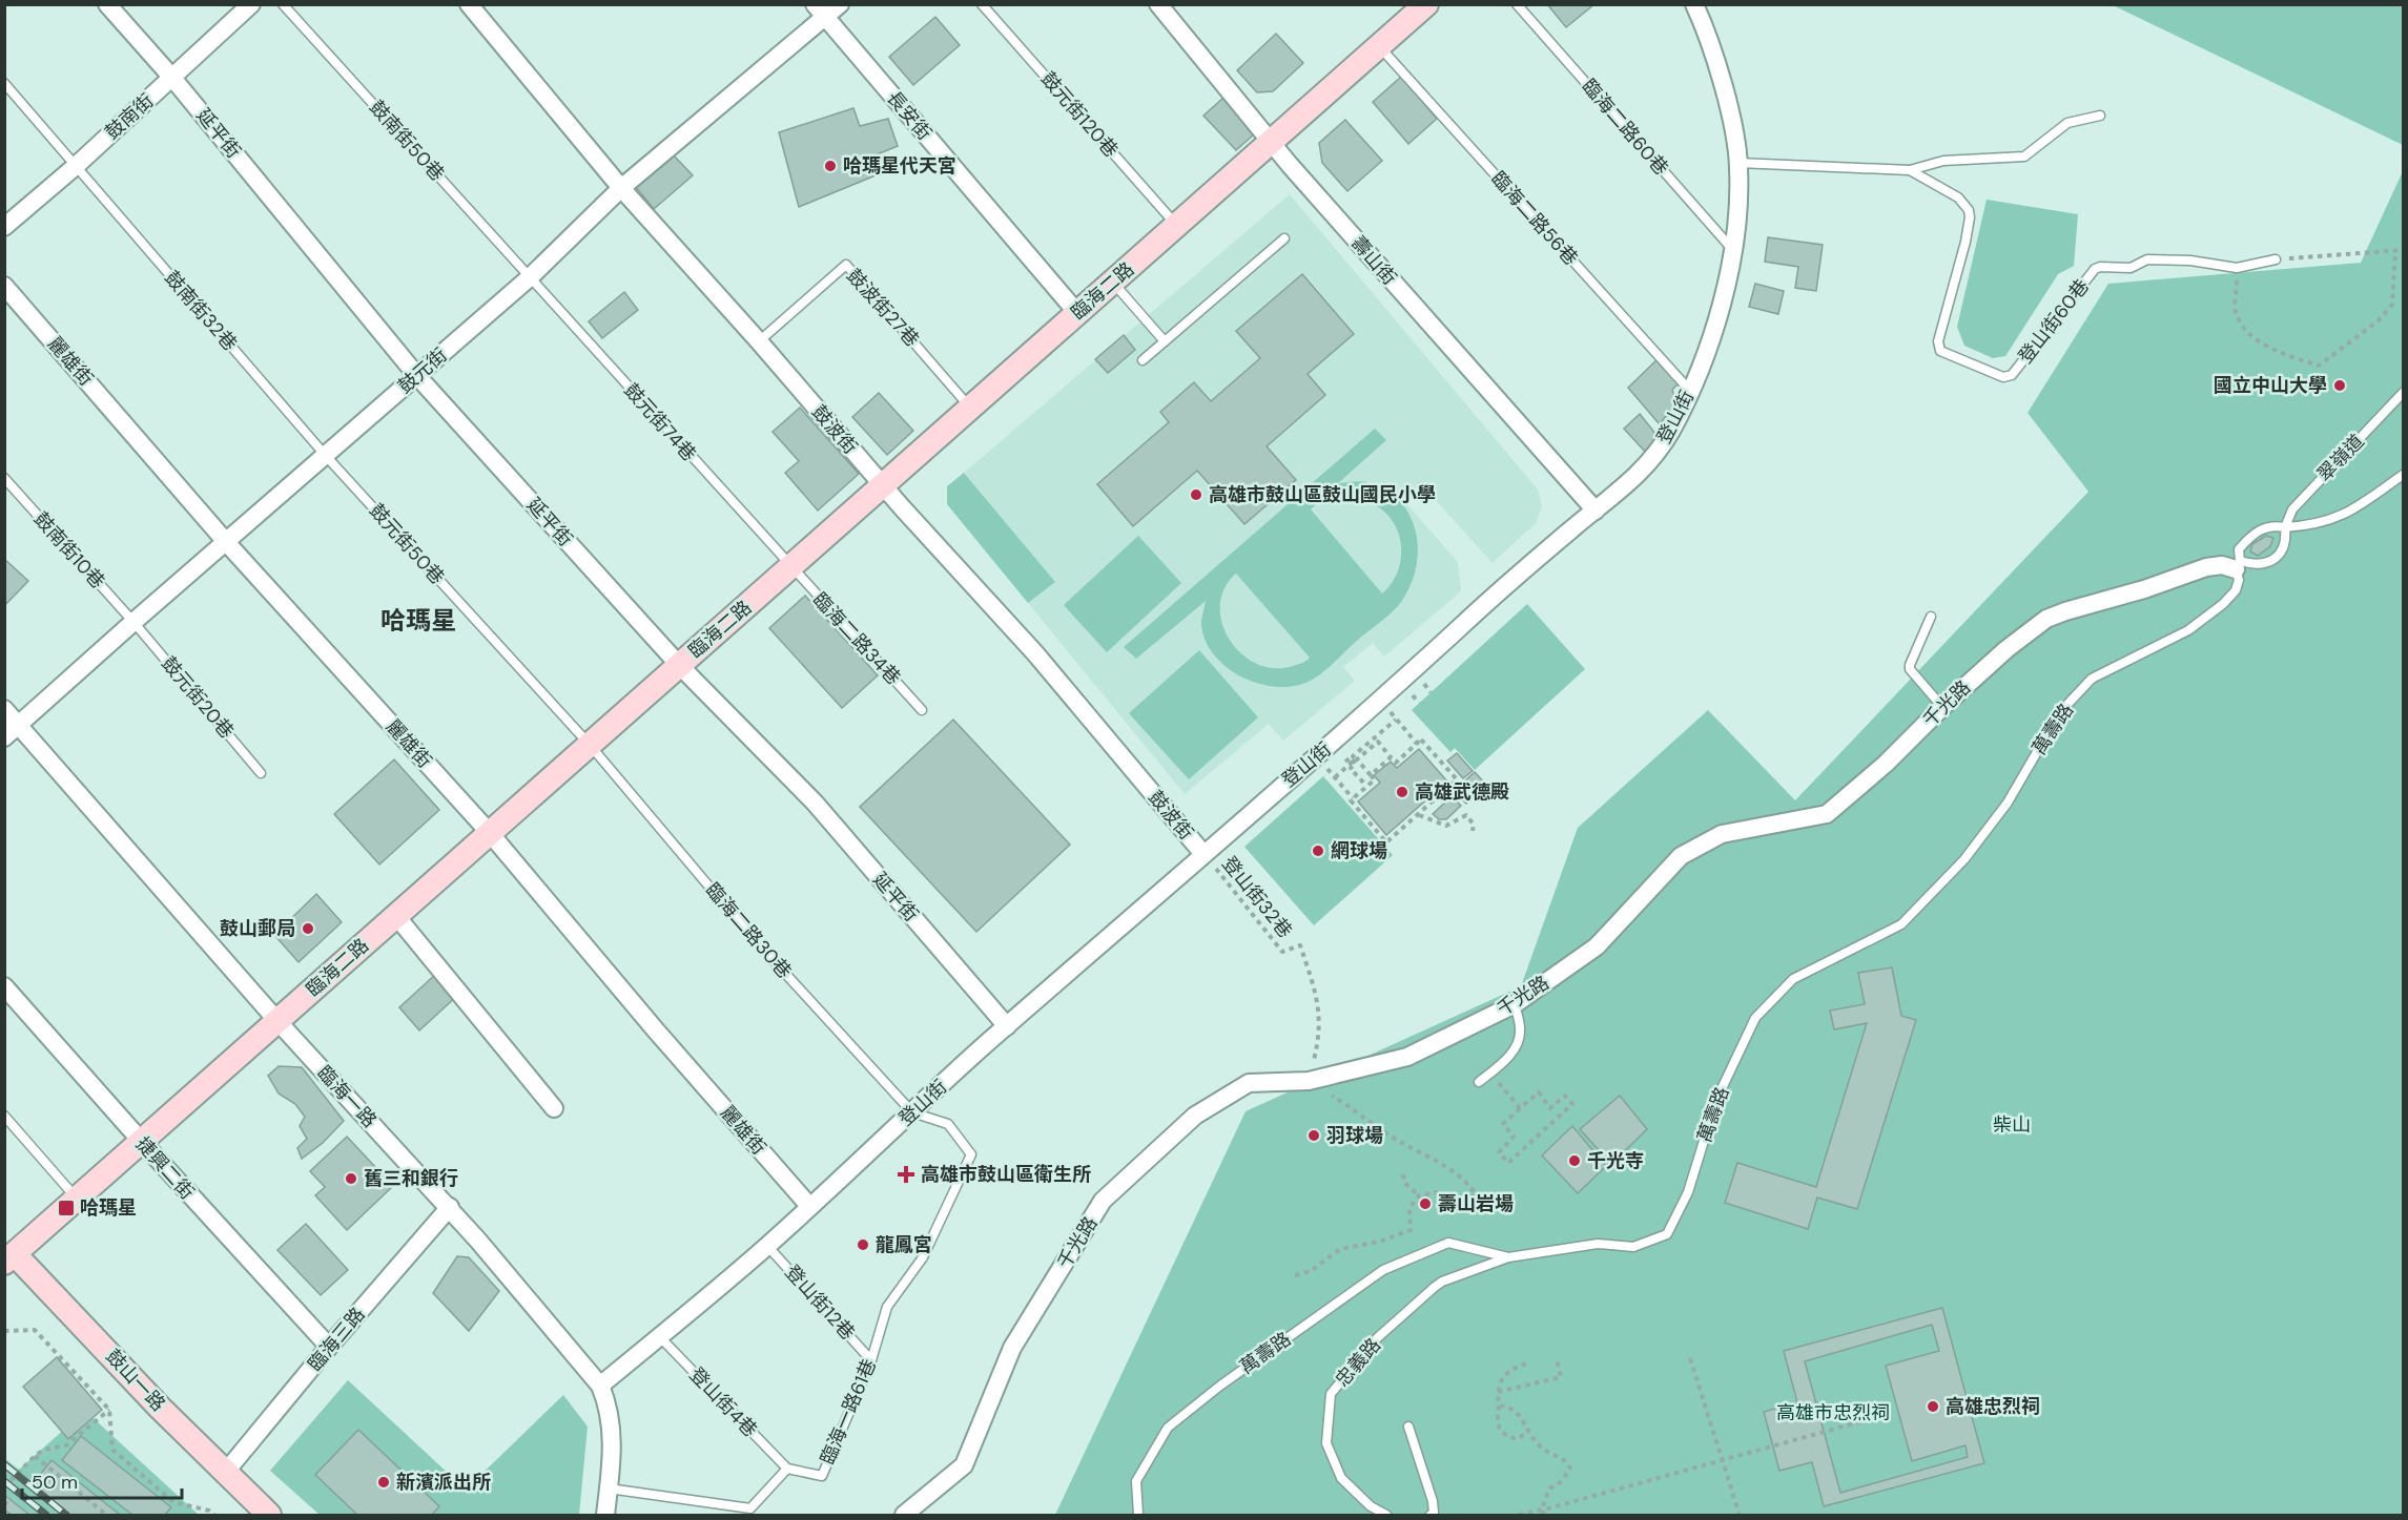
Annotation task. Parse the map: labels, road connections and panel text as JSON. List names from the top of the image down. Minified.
{"streets":{"street":["長安街","鼓南街","延平街","壽山街","臨海二路","麗雄街","鼓元街","登山街","鼓波街","千光路","臨海一路","捷興二街","臨海三路","鼓山一路"],"lane":["鼓元街120巷","臨海二路60巷","鼓南街50巷","臨海二路56巷","鼓波街27巷","鼓南街32巷","登山街60巷","鼓元街74巷","翠嶺道","鼓元街50巷","鼓南街10巷","臨海二路34巷","鼓元街20巷","萬壽路","臨海二路30巷","登山街12巷","忠義路","登山街4巷","臨海一路61巷"],"path":["登山街32巷"]},"crossings":[["鼓元街120巷","臨海二路"],["長安街","臨海二路"],["長安街","鼓元街"],["鼓南街","延平街"],["鼓南街","鼓南街32巷"],["臨海二路60巷","登山街"],["延平街","臨海二路"],["延平街","鼓元街"],["延平街","登山街"],["鼓南街50巷","鼓元街"],["鼓南街50巷","鼓元街74巷"],["臨海二路56巷","臨海二路"],["臨海二路56巷","登山街"],["壽山街","臨海二路"],["壽山街","登山街"],["臨海二路","鼓波街27巷"],["臨海二路","麗雄街"],["臨海二路","鼓元街74巷"],["臨海二路","鼓波街"],["臨海二路","鼓元街50巷"],["臨海二路","臨海二路34巷"],["臨海二路","臨海二路30巷"],["臨海二路","臨海一路"],["臨海二路","捷興二街"],["臨海二路","鼓山一路"],["鼓波街27巷","鼓波街"],["鼓南街32巷","鼓元街"],["鼓南街32巷","鼓元街50巷"],["登山街60巷","登山街"],["麗雄街","鼓元街"],["麗雄街","登山街"],["鼓元街","鼓元街74巷"],["鼓元街","鼓波街"],["鼓元街","鼓元街50巷"],["鼓元街","鼓南街10巷"],["鼓元街","鼓元街20巷"],["鼓元街","臨海一路"],["登山街","鼓波街"],["登山街","登山街32巷"],["登山街","臨海二路30巷"],["登山街","臨海一路"],["登山街","登山街12巷"],["登山街","登山街4巷"],["登山街","臨海一路61巷"],["鼓元街74巷","臨海二路34巷"],["鼓波街","登山街32巷"],["翠嶺道","千光路"],["翠嶺道","萬壽路"],["鼓元街50巷","臨海二路30巷"],["鼓南街10巷","鼓元街20巷"],["千光路","萬壽路"],["千光路","登山街32巷"],["萬壽路","忠義路"],["臨海二路30巷","臨海一路61巷"],["臨海一路","臨海三路"],["捷興二街","臨海三路"],["登山街12巷","臨海一路61巷"],["臨海三路","鼓山一路"],["登山街4巷","臨海一路61巷"]],"districts":["哈瑪星"],"parks":["柴山","高雄市忠烈祠"],"places":{"other":["哈瑪星代天宮","國立中山大學","高雄市鼓山區鼓山國民小學","高雄武德殿","網球場","鼓山郵局","羽球場","千光寺","舊三和銀行","壽山岩場","龍鳳宮","高雄忠烈祠","新濱派出所"],"health":["高雄市鼓山區衛生所"],"transit":["哈瑪星"]},"scale_bar":"50 m"}
